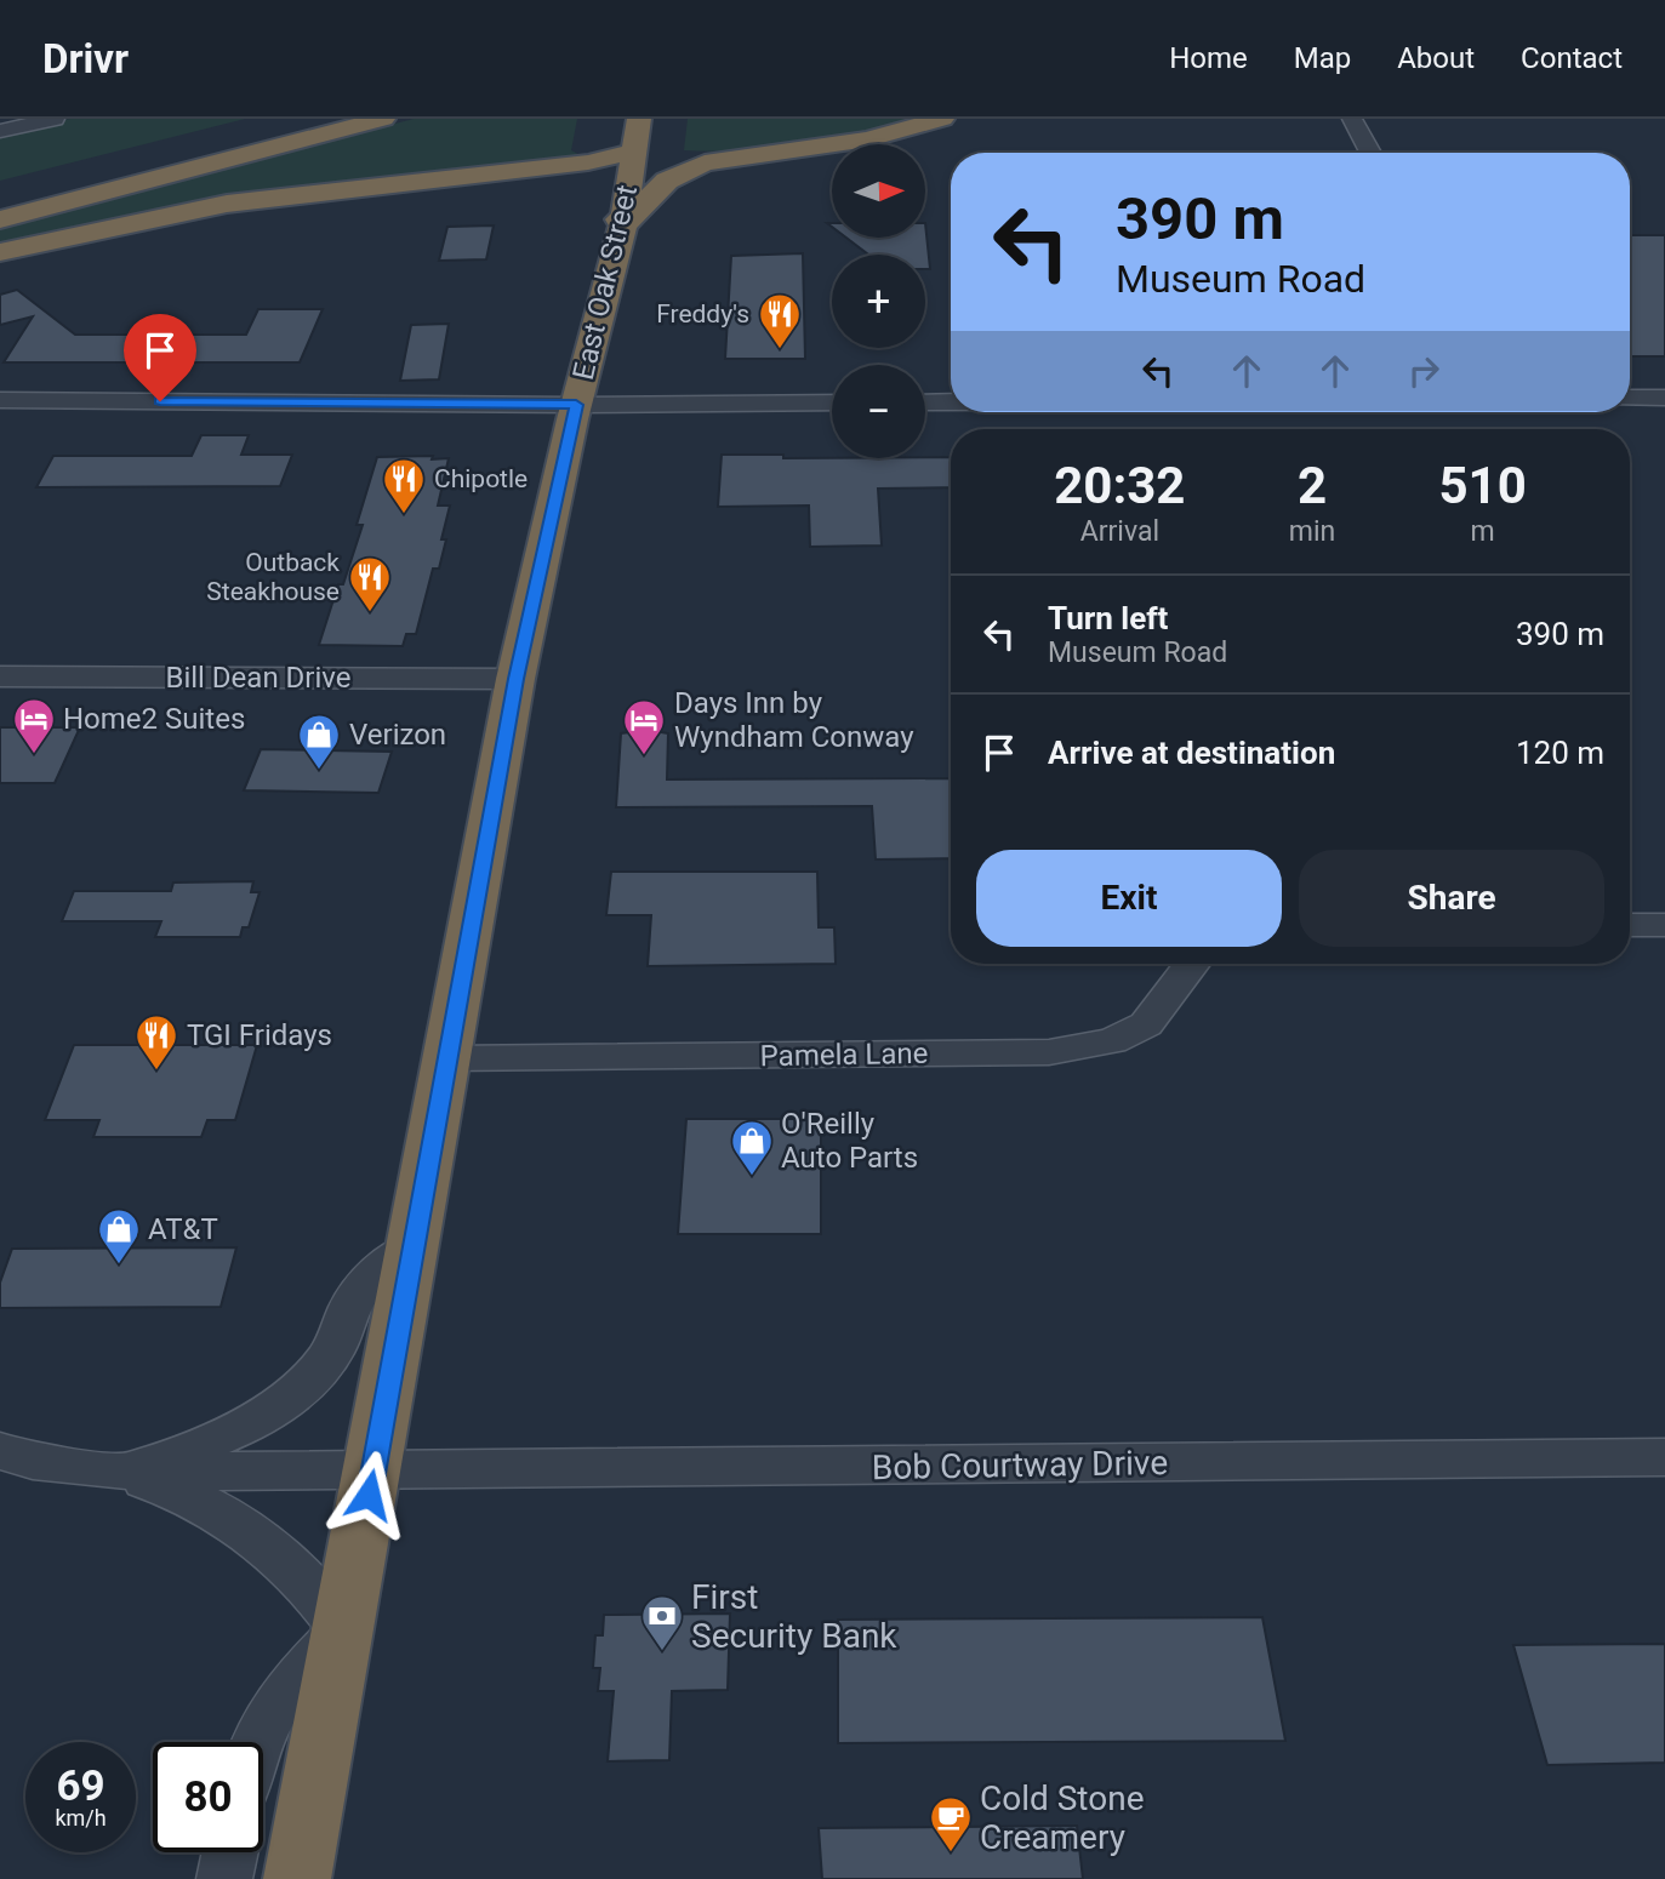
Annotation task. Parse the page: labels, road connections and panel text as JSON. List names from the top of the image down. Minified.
{"streets":{"highway":["East Oak Street"],"street":["Bill Dean Drive","Pamela Lane","Bob Courtway Drive"]},"crossings":[["East Oak Street","Bill Dean Drive"],["East Oak Street","Pamela Lane"],["East Oak Street","Bob Courtway Drive"]],"places":{"restaurant":["Freddy's","Chipotle","Outback Steakhouse","TGI Fridays"],"hotel":["Home2 Suites","Days Inn by Wyndham Conway"],"shop":["Verizon","O'Reilly Auto Parts","AT&T"],"bank":["First Security Bank"],"cafe":["Cold Stone Creamery"]},"north":"right","page":{"header":"Drivr","nav":["Home","Map","About","Contact"],"map_buttons":["+","−"],"turn":["390 m","Museum Road"],"eta":["20:32","Arrival","2","min","510","m"],"list":[{"name":"Turn left","note":"Museum Road","value":"390 m"},{"name":"Arrive at destination","value":"120 m"}],"buttons":["Exit","Share"],"speed":"69 km/h","limit":"80"}}
